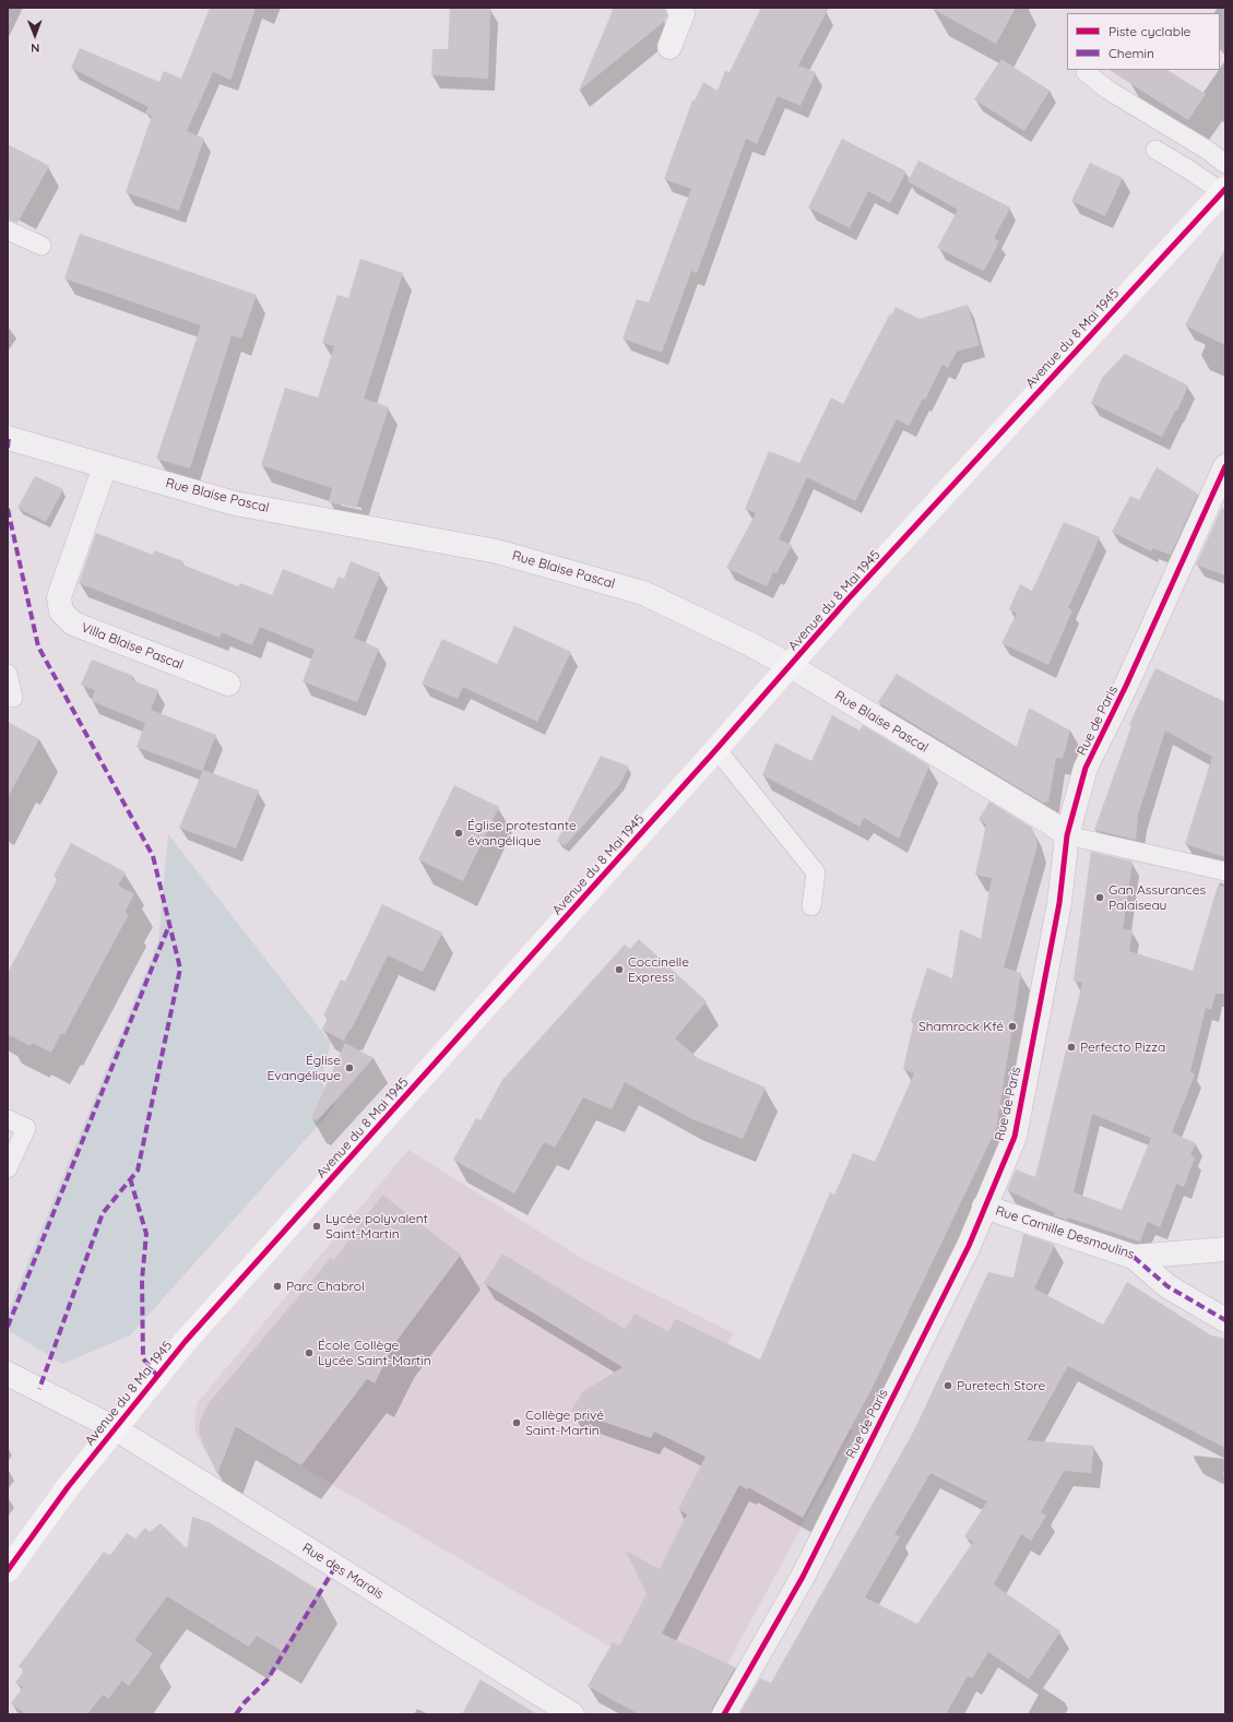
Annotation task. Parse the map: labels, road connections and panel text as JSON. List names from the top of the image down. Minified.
{"streets":{"main road":["Avenue du 8 Mai 1945"],"street":["Rue Blaise Pascal","Villa Blaise Pascal","Rue de Paris","Rue Camille Desmoulins","Rue des Marais"]},"crossings":[["Avenue du 8 Mai 1945","Rue Blaise Pascal"],["Avenue du 8 Mai 1945","Rue des Marais"],["Rue Blaise Pascal","Villa Blaise Pascal"],["Rue Blaise Pascal","Rue de Paris"],["Rue de Paris","Rue Camille Desmoulins"]],"places":["Église protestante évangélique","Gan Assurances Palaiseau","Coccinelle Express","Shamrock Kfé","Perfecto Pizza","Église Evangélique","Lycée polyvalent Saint-Martin","Parc Chabrol","École Collège Lycée Saint-Martin","Puretech Store","Collège privé Saint-Martin"],"legend":["Piste cyclable","Chemin"],"north":"bottom"}
